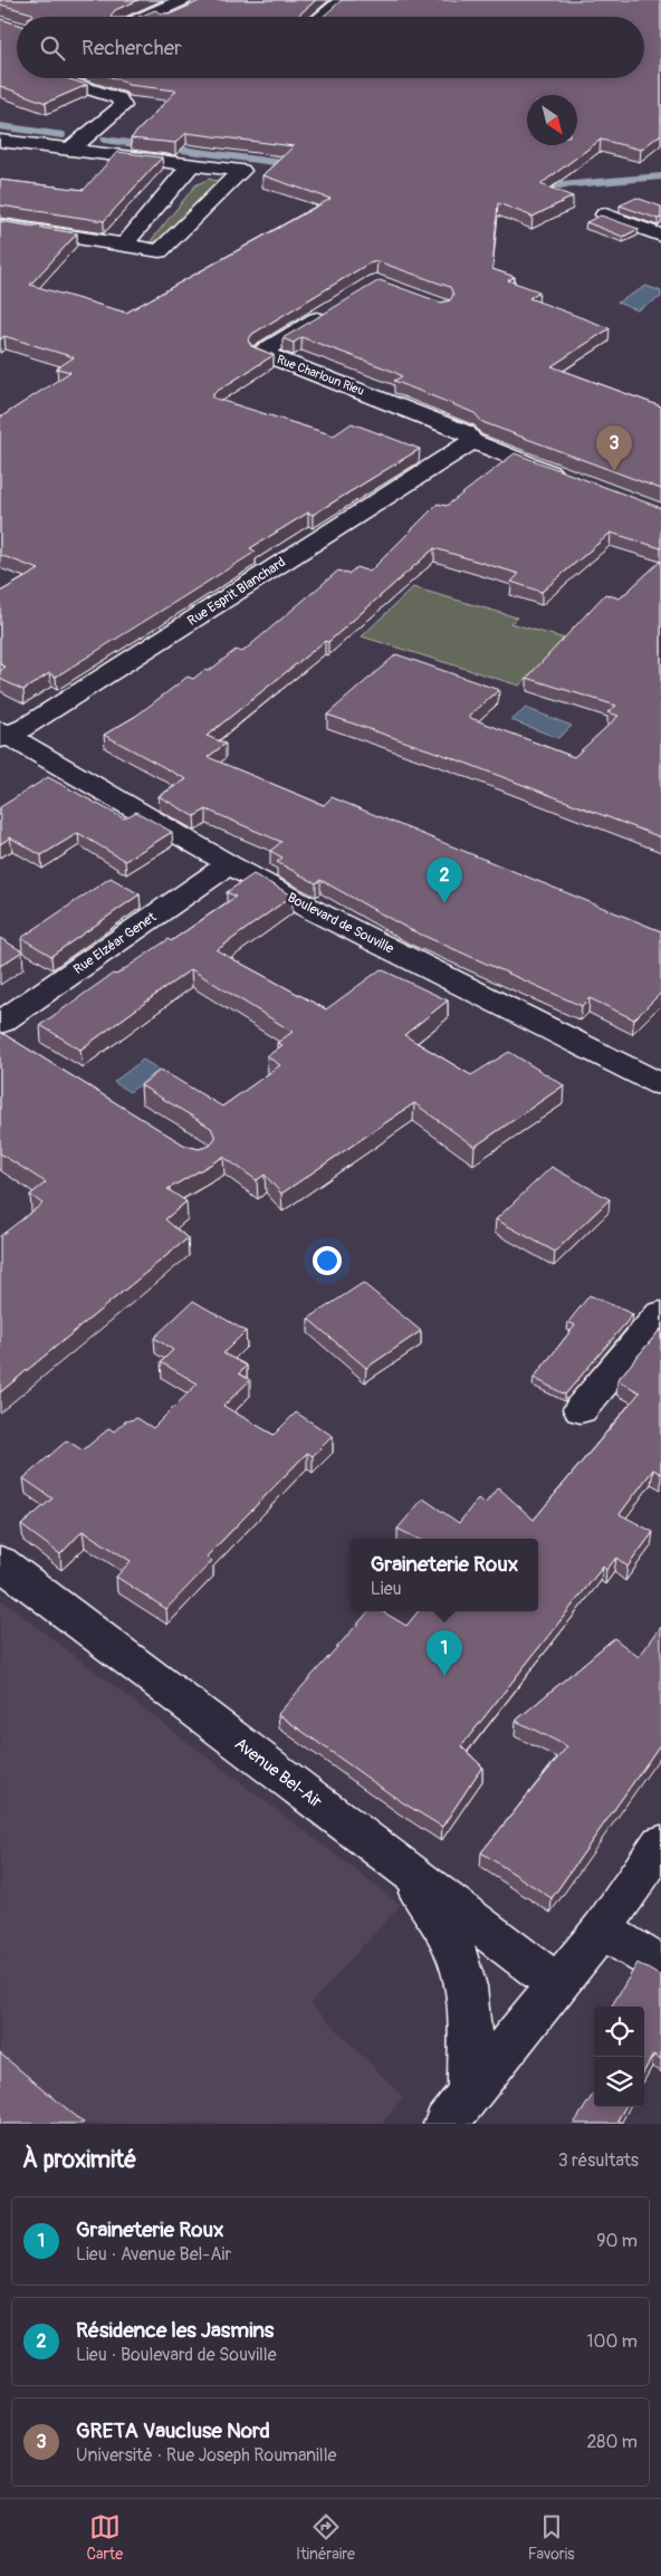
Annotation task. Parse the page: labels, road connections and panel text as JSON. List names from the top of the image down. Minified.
{"streets":{"street":["Rue Charloun Rieu","Rue Esprit Blanchard","Boulevard de Souville","Rue Elzéar Genet","Avenue Bel-Air"]},"crossings":[["Rue Charloun Rieu","Rue Esprit Blanchard"],["Rue Esprit Blanchard","Boulevard de Souville"],["Boulevard de Souville","Rue Elzéar Genet"]],"north":"bottom right","page":{"search":"Rechercher","pins":["3","2","1"],"popup":["Graineterie Roux","Lieu"],"heading":["À proximité","3 résultats"],"list":[{"mark":"1","name":"Graineterie Roux","note":"Lieu · Avenue Bel-Air","value":"90 m"},{"mark":"2","name":"Résidence les Jasmins","note":"Lieu · Boulevard de Souville","value":"100 m"},{"mark":"3","name":"GRETA Vaucluse Nord","note":"Université · Rue Joseph Roumanille","value":"280 m"}],"nav":["Carte","Itinéraire","Favoris"]}}
